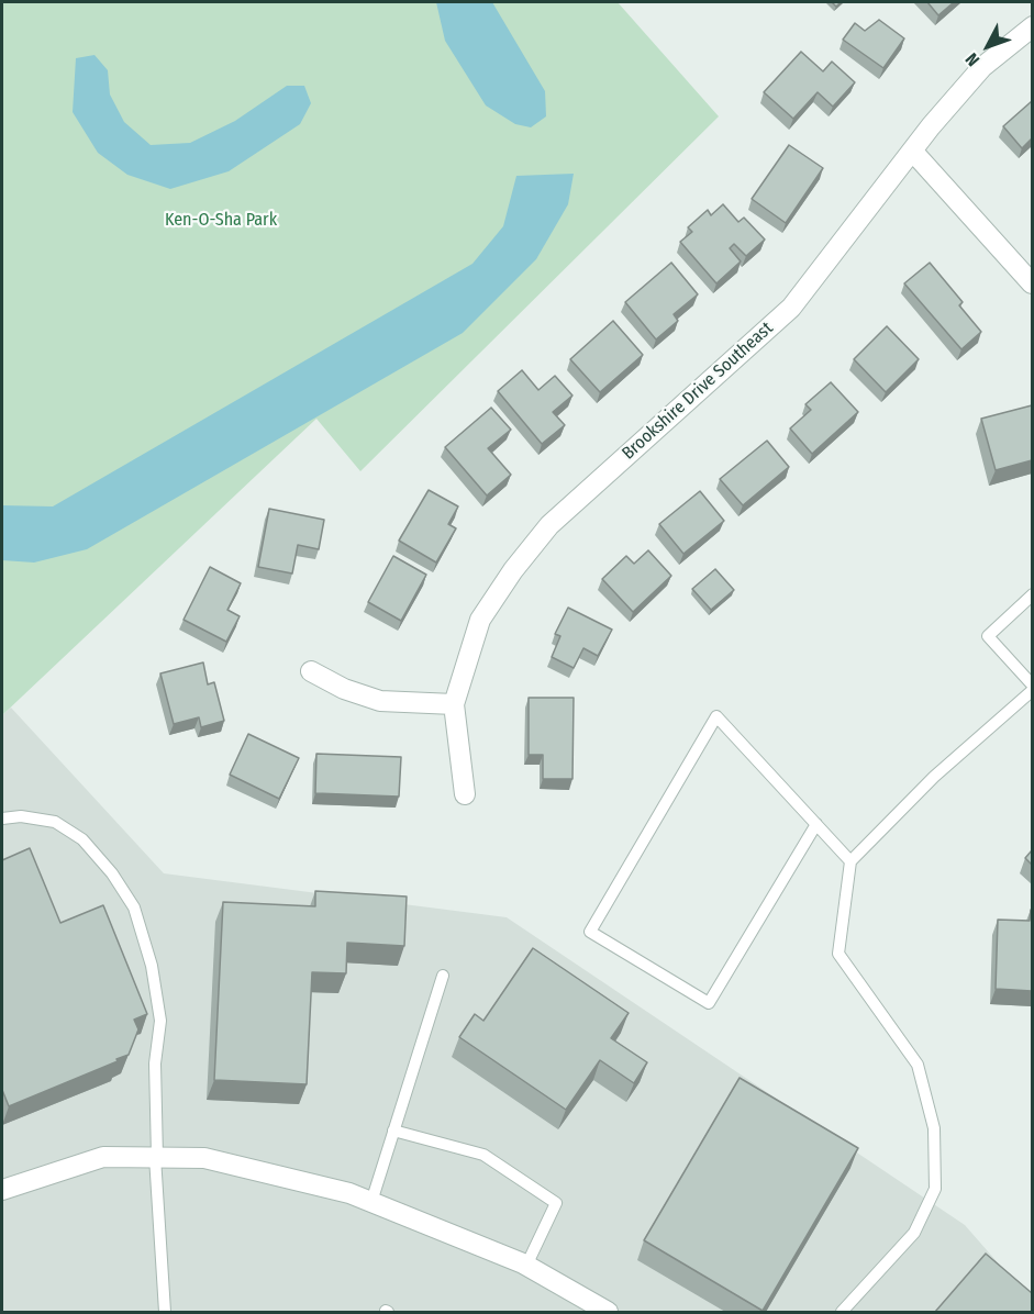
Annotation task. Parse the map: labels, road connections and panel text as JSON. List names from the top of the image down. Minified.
{"streets":{"street":["Brookshire Drive Southeast"]},"parks":["Ken-O-Sha Park"],"north":"bottom left"}
